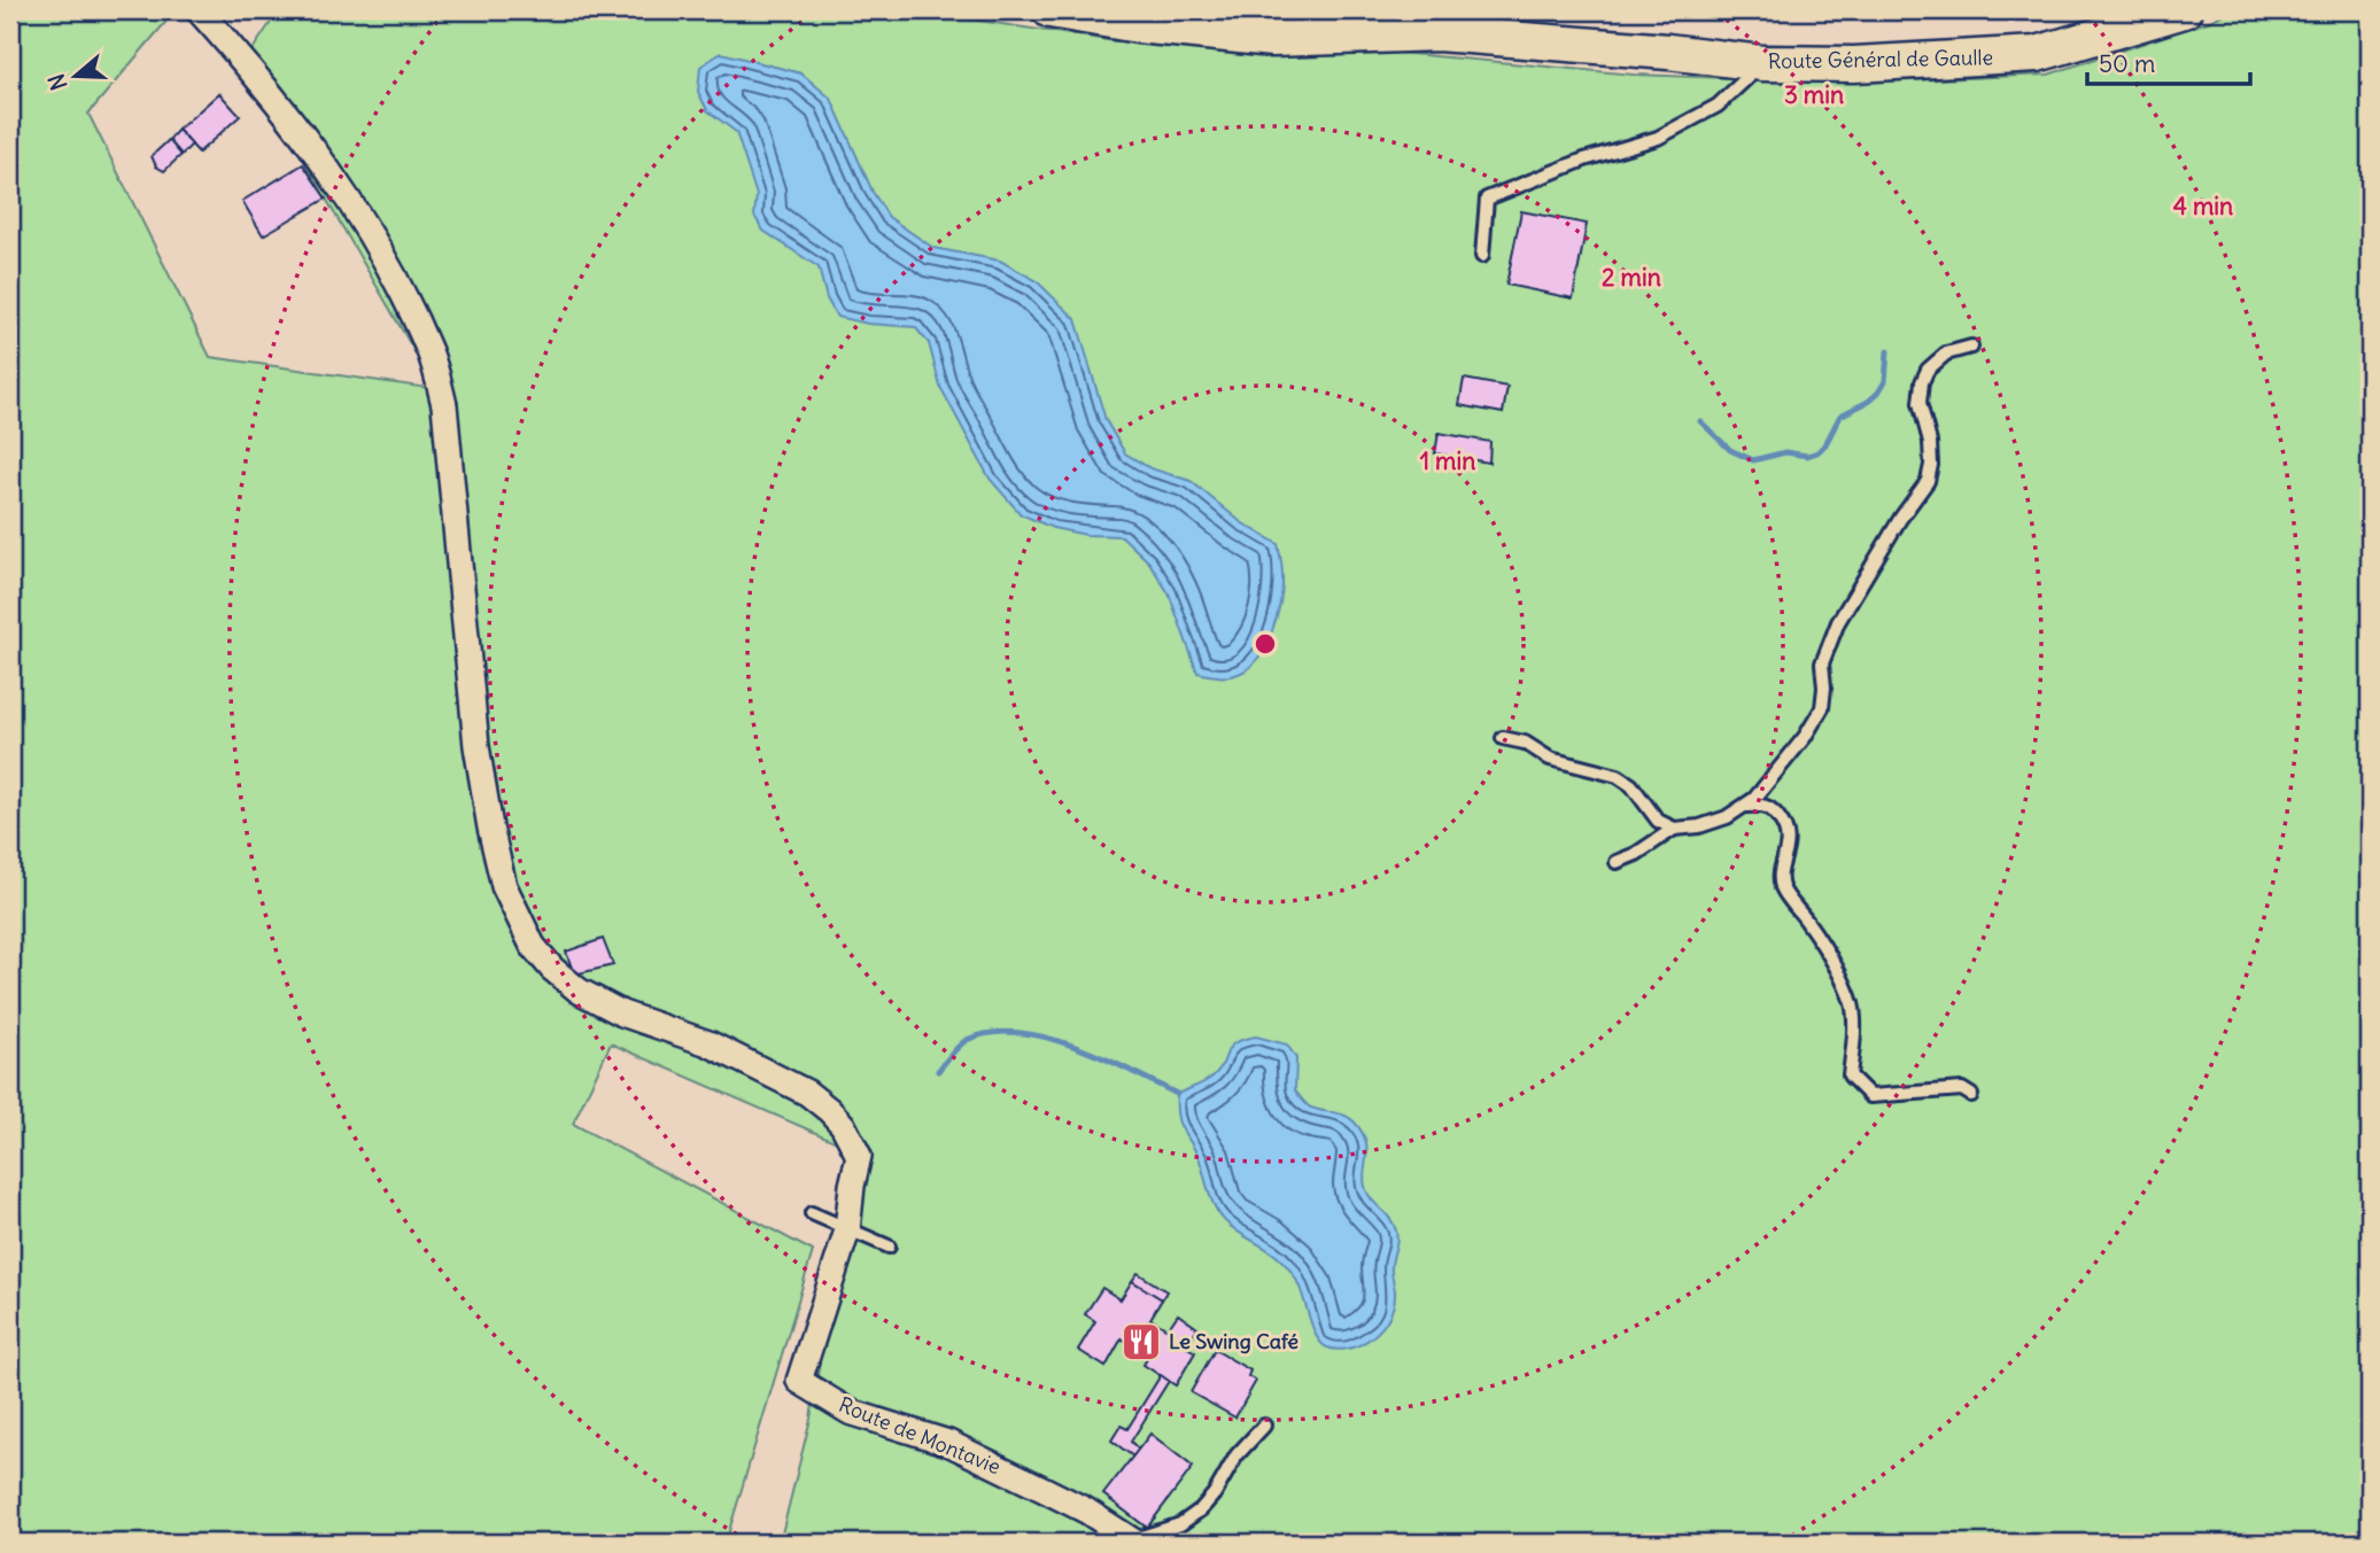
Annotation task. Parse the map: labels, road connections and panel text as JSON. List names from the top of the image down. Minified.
{"streets":{"street":["Route Général de Gaulle","Route de Montavie"]},"places":{"restaurant":["Le Swing Café"]},"scale_bar":"50 m","north":"left","rings":["3 min","4 min","2 min","1 min"]}
